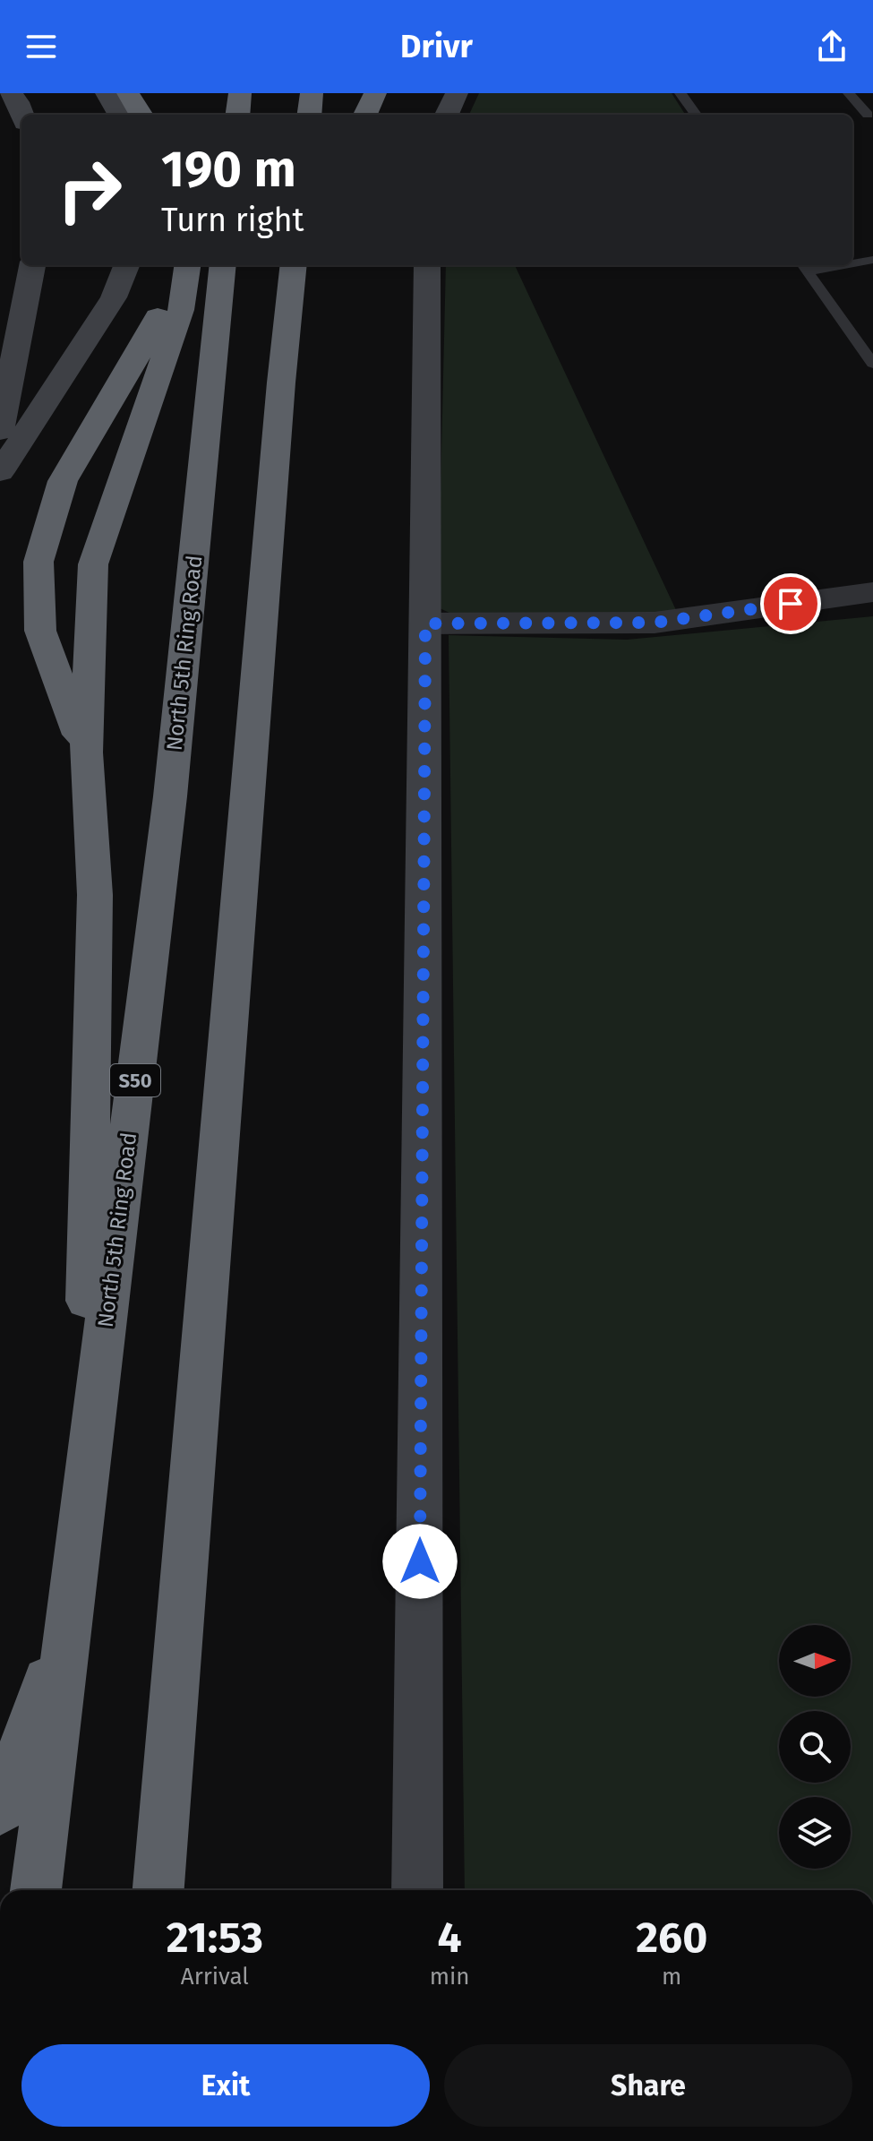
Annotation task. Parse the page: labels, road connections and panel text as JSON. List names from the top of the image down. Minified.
{"streets":{"highway":["North 5th Ring Road","S50"]},"north":"right","page":{"header":"Drivr","turn":["190 m","Turn right"],"eta":["21:53","Arrival","4","min","260","m"],"buttons":["Exit","Share"]}}
